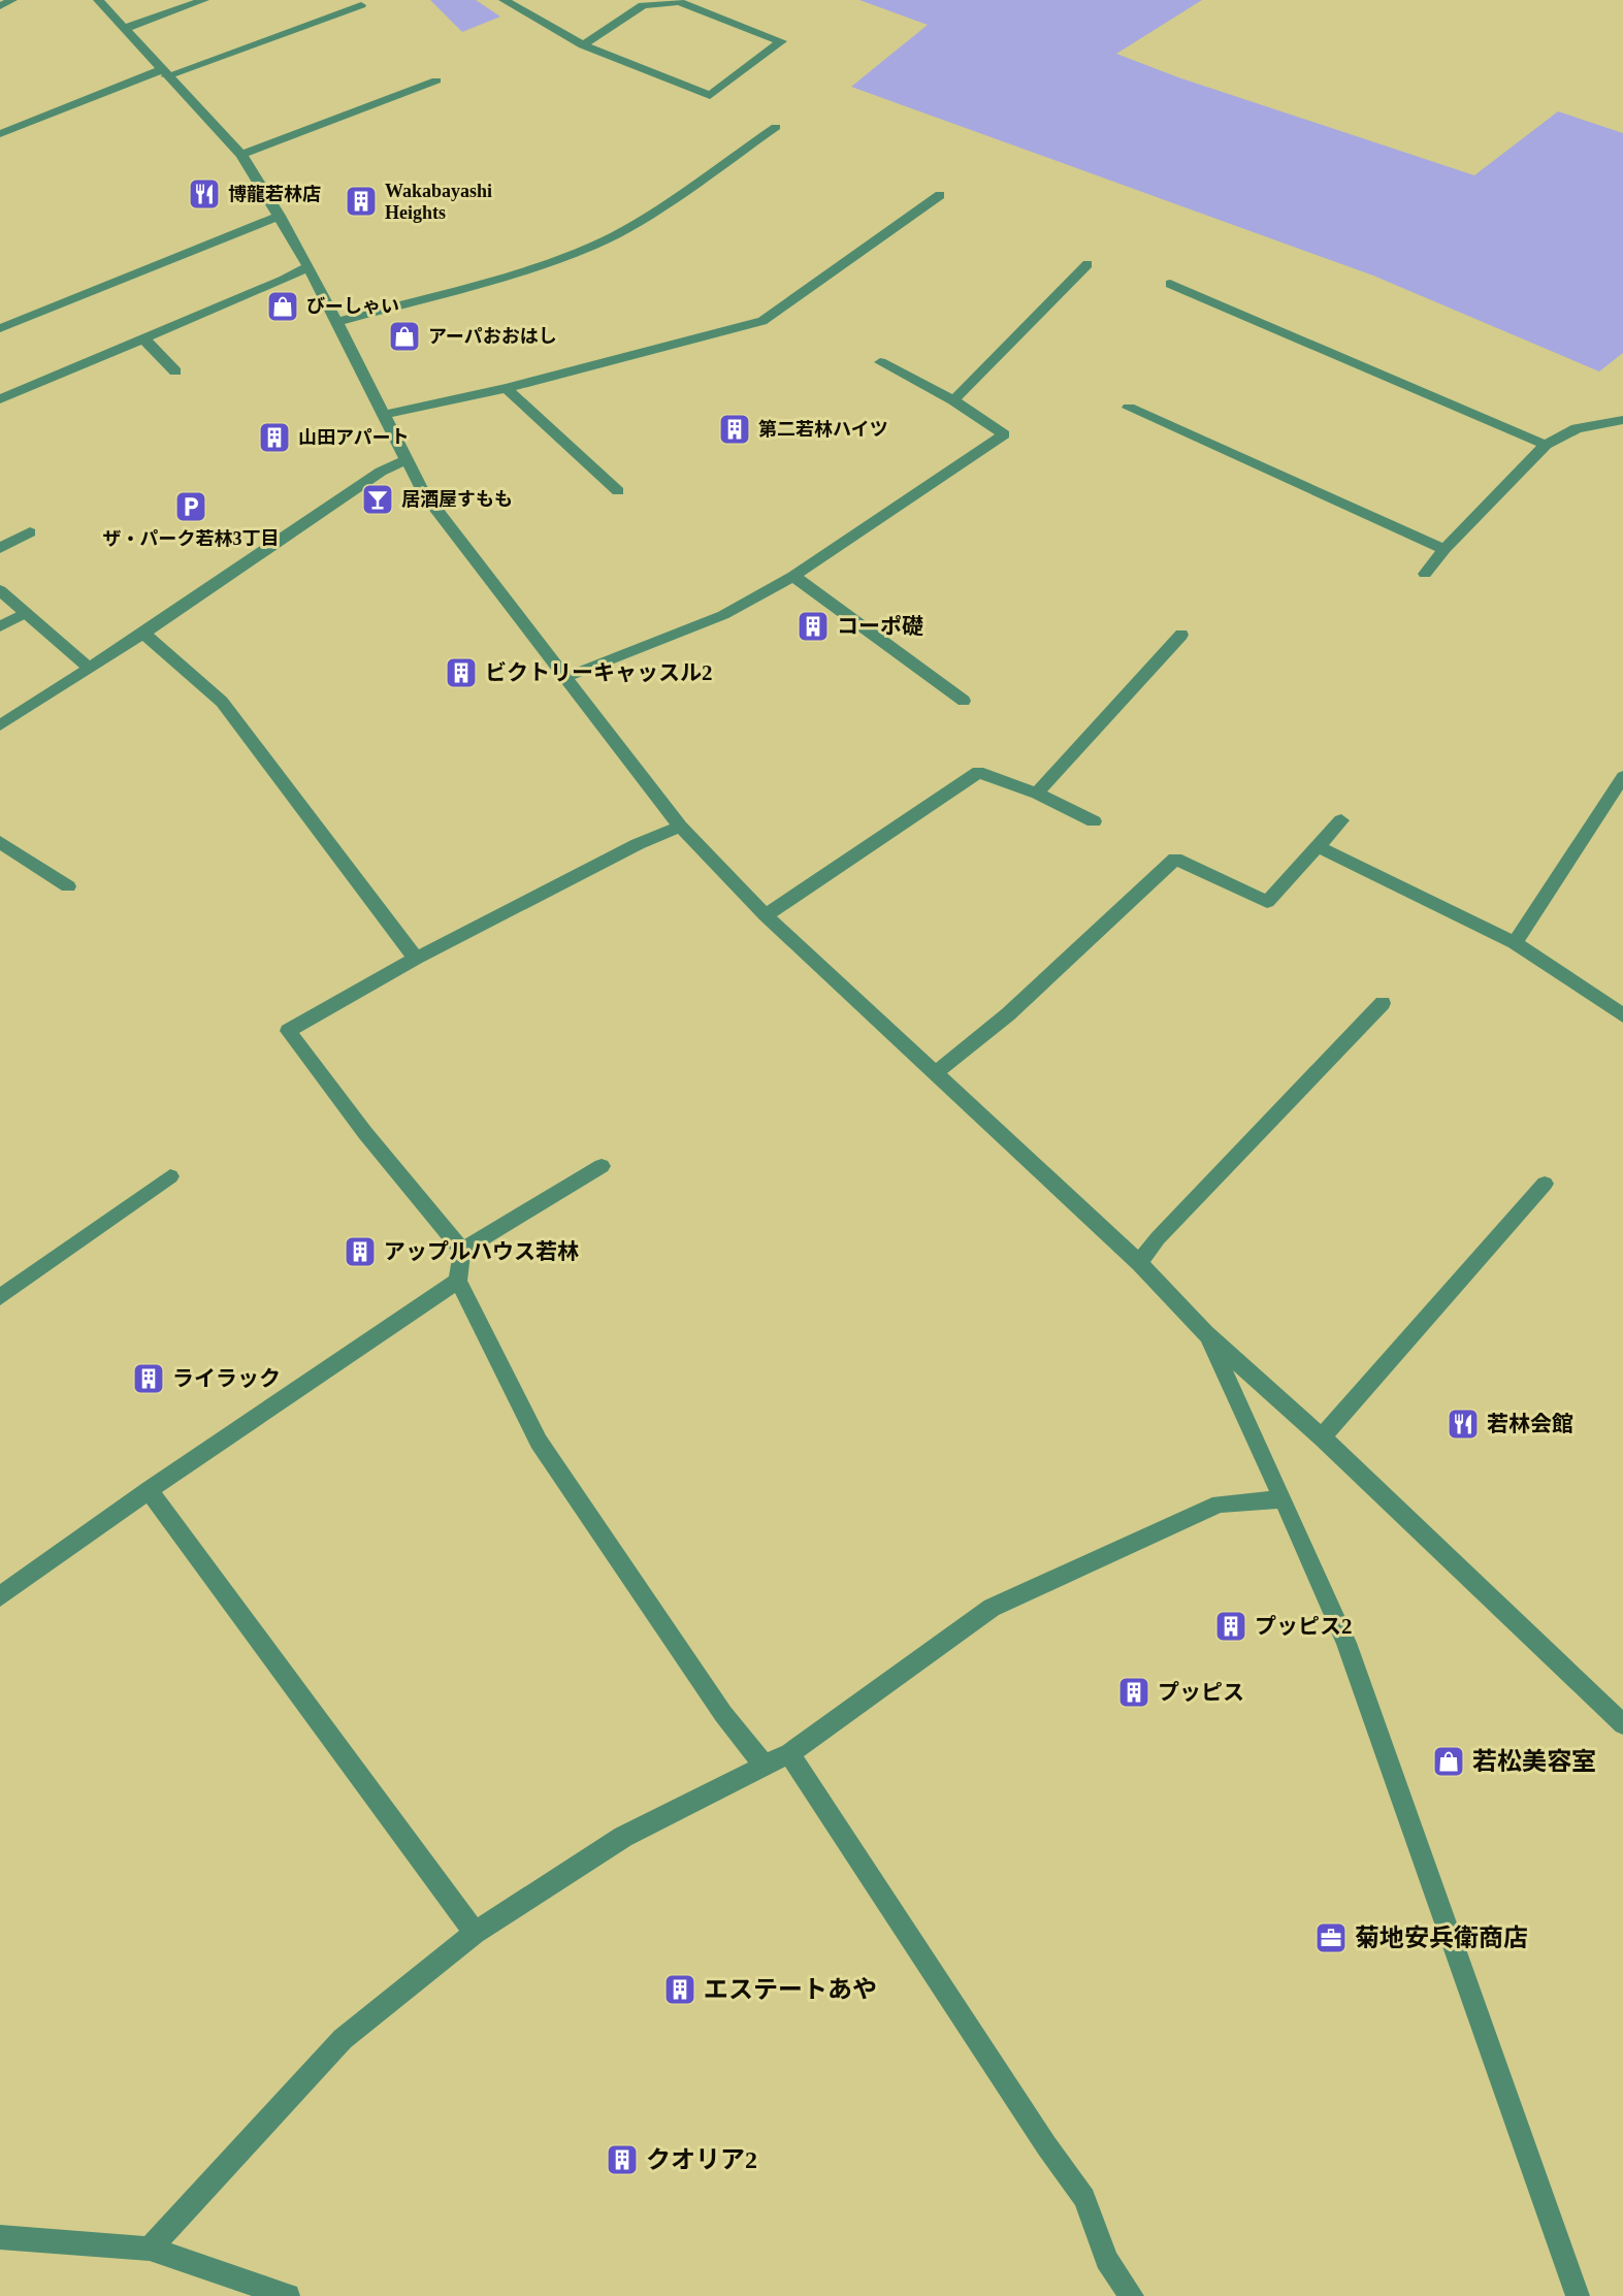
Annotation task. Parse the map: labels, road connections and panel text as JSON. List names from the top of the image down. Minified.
{"places":{"restaurant":["博龍若林店","若林会館"],"building":["Wakabayashi Heights","第二若林ハイツ","山田アパート","コーポ礎","ビクトリーキャッスル2","アップルハウス若林","ライラック","プッピス2","プッピス","エステートあや","クオリア2"],"shop":["びーしゃい","アーパおおはし","若松美容室"],"bar":["居酒屋すもも"],"parking":["ザ・パーク若林3丁目"],"office":["菊地安兵衛商店"]}}
